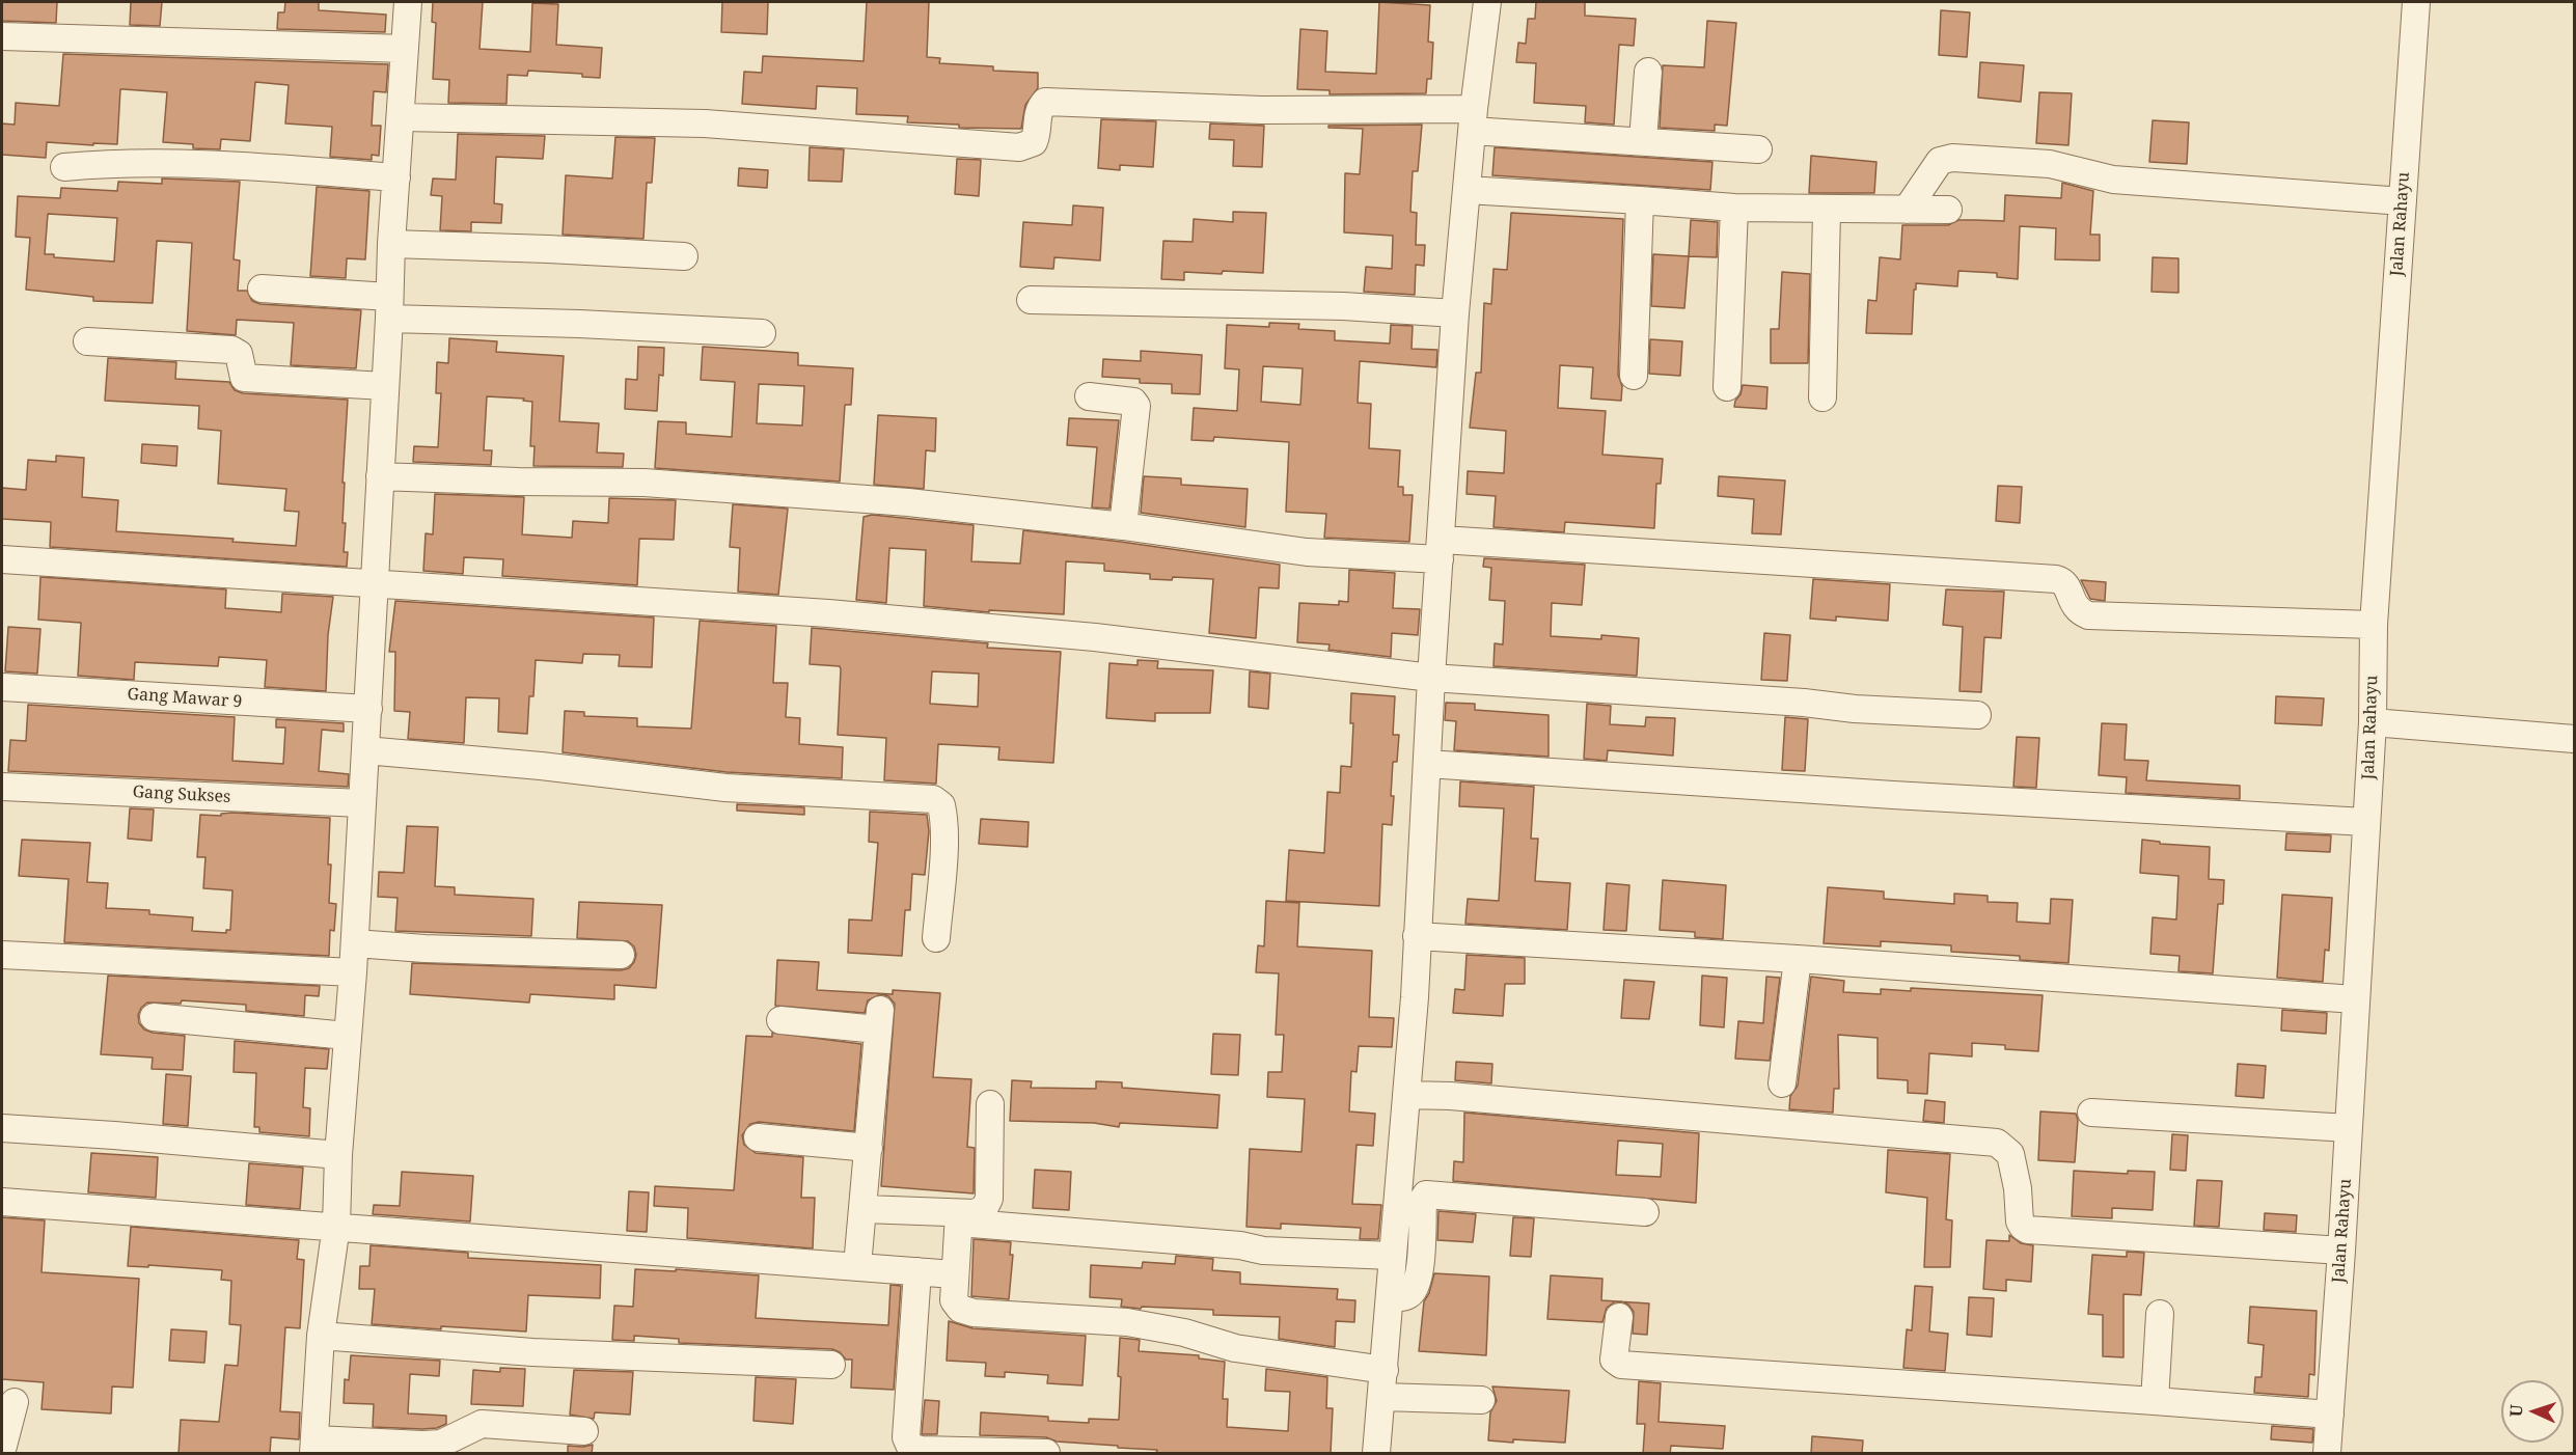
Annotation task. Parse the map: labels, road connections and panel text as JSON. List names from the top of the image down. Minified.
{"streets":{"street":["Jalan Rahayu","Gang Mawar 9","Gang Sukses"]},"north":"left"}
